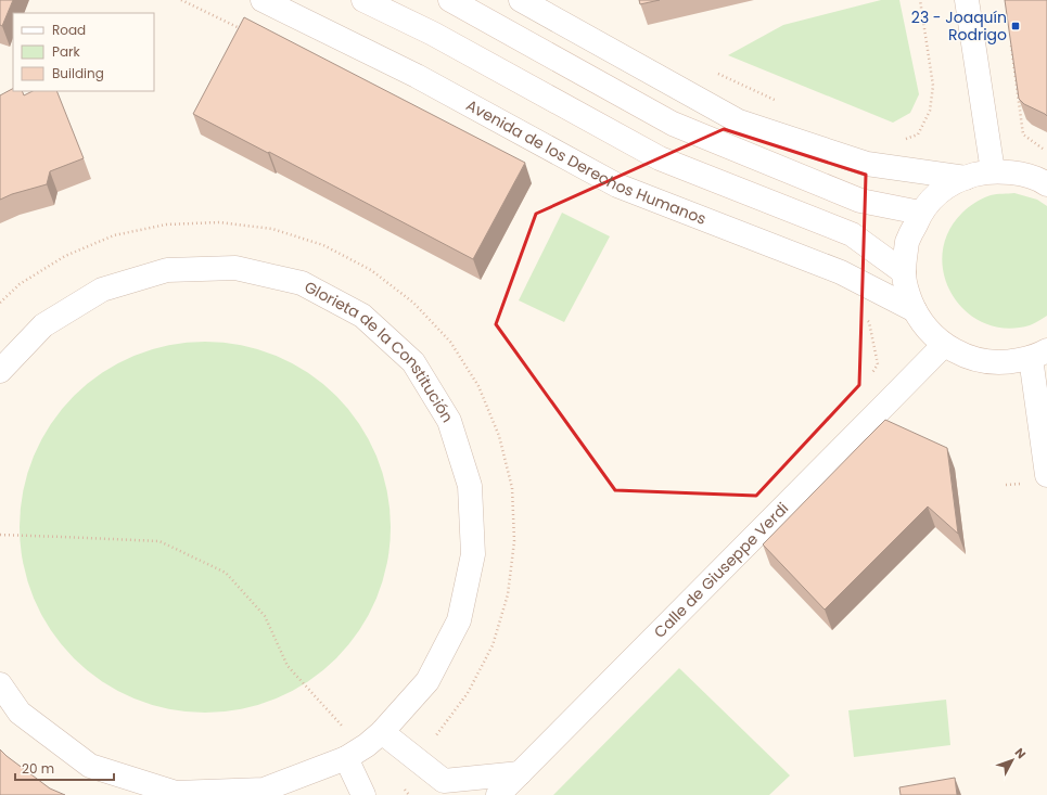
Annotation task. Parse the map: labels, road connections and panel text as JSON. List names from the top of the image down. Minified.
{"streets":{"street":["Avenida de los Derechos Humanos","Glorieta de la Constitución","Calle de Giuseppe Verdi"]},"places":{"transit":["23 - Joaquín Rodrigo"]},"legend":["Road","Park","Building"],"scale_bar":"20 m","north":"top right"}
